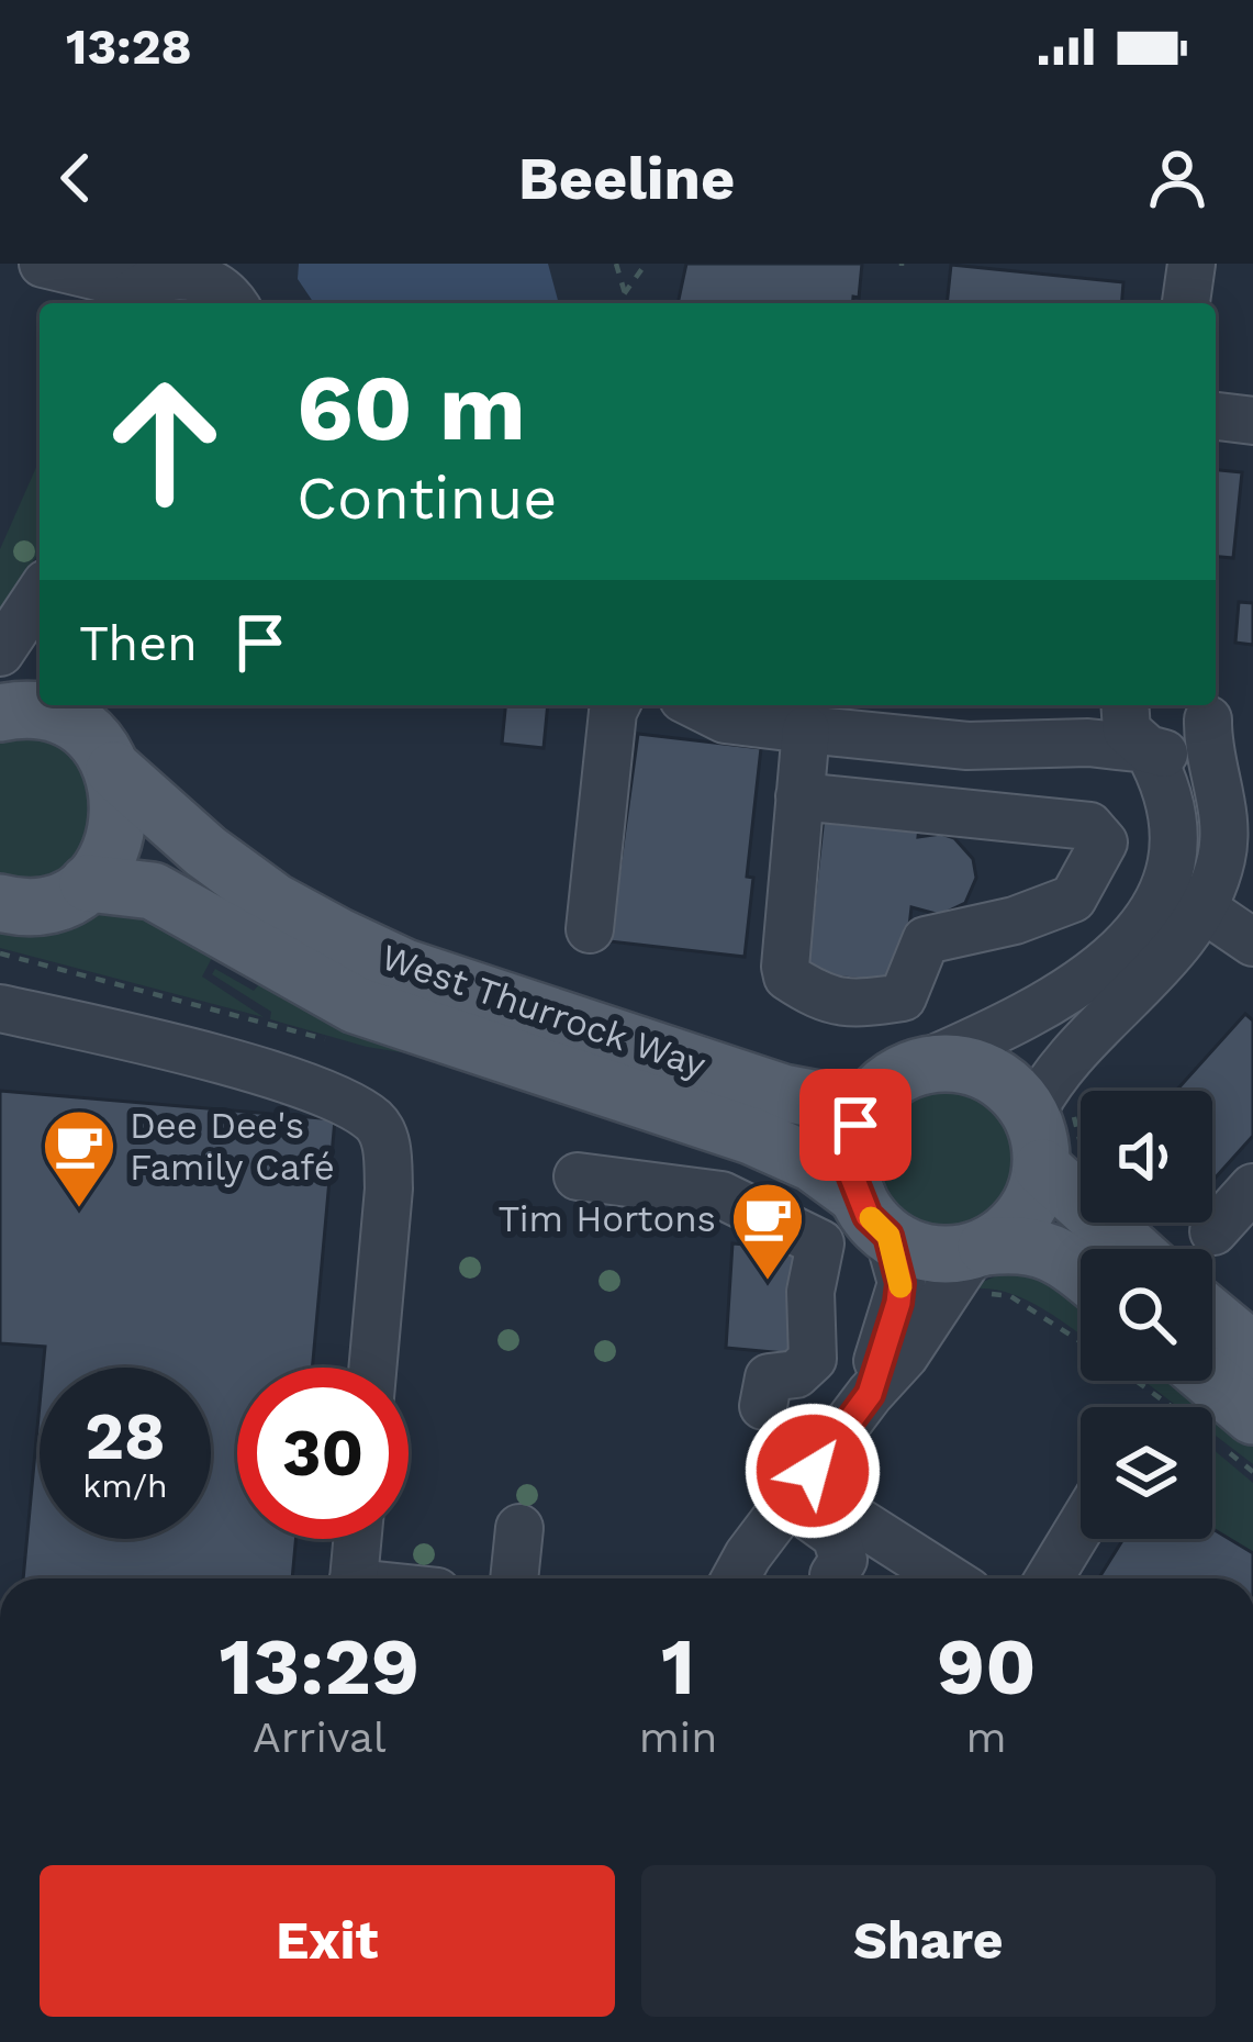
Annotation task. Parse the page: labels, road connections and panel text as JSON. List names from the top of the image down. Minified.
{"streets":{"main road":["West Thurrock Way"]},"places":{"cafe":["Dee Dee's Family Café","Tim Hortons"]},"page":{"status":"13:28","header":"Beeline","turn":["60 m","Continue"],"then":"Then","speed":"28 km/h","limit":"30","eta":["13:29","Arrival","1","min","90","m"],"buttons":["Exit","Share"]}}
